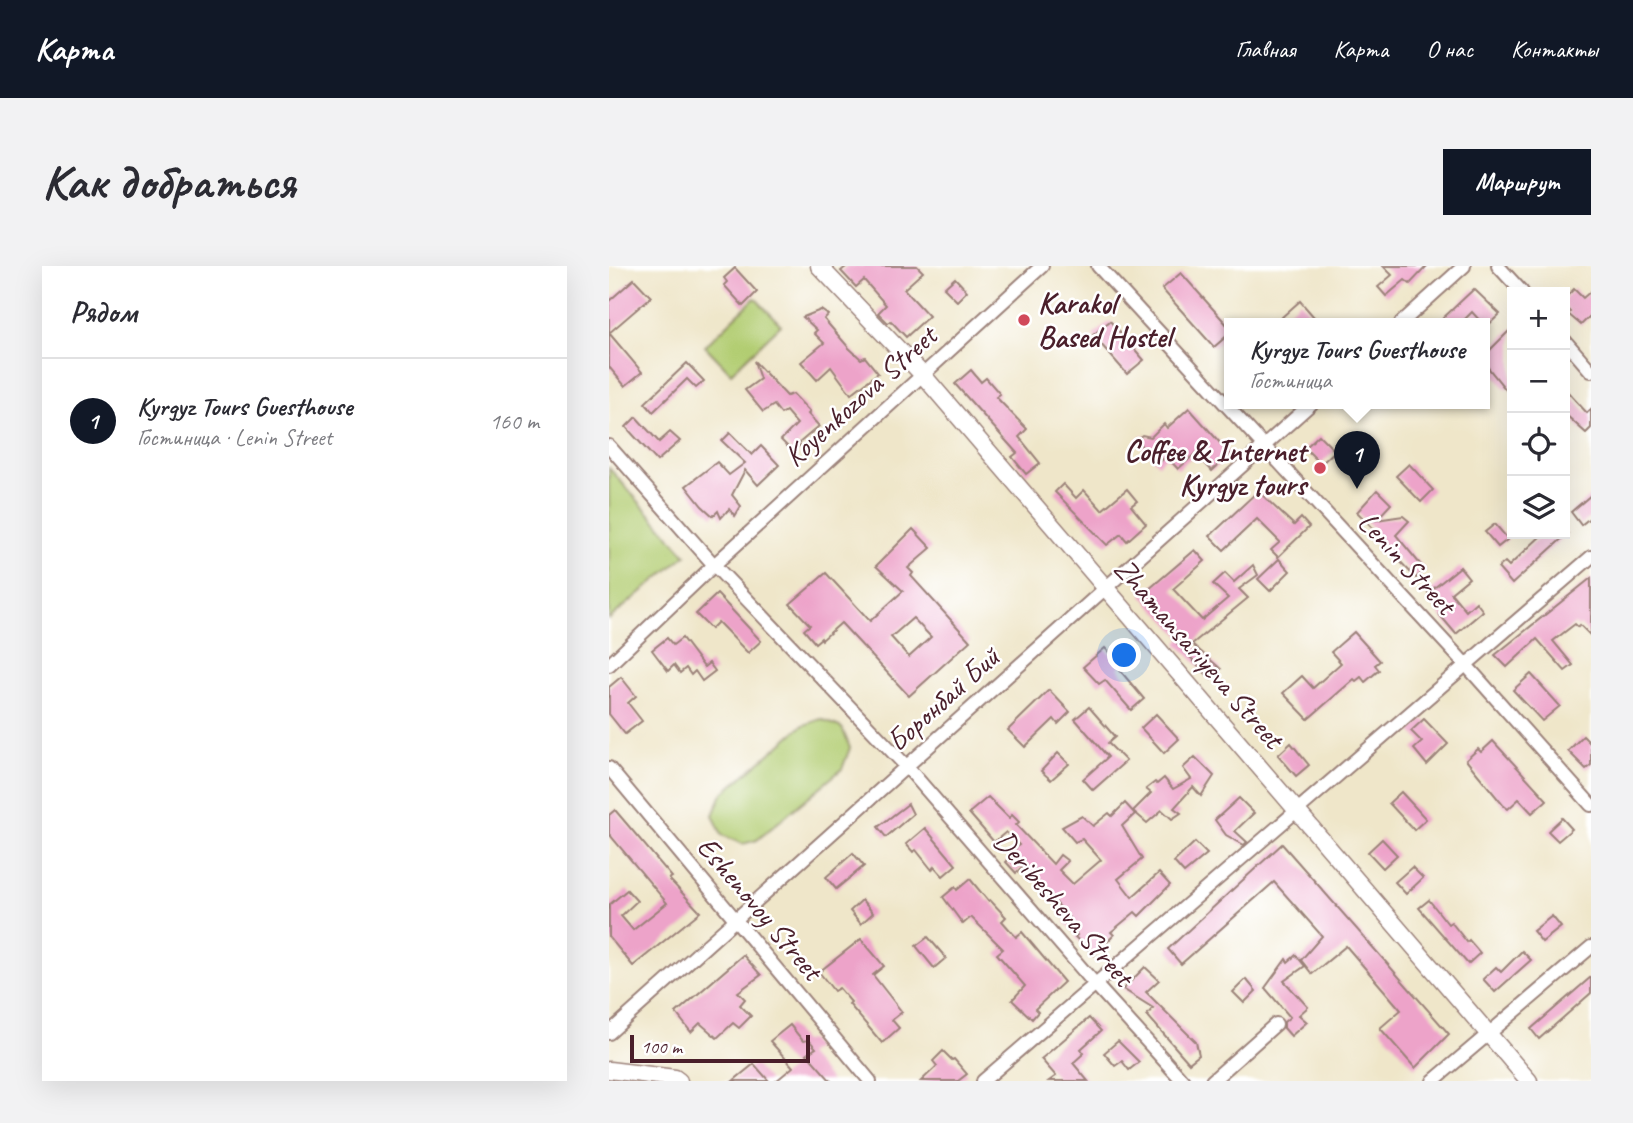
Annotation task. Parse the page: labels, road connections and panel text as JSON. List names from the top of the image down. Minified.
{"streets":{"main road":["Zhamansariyeva Street"],"street":["Koyenkozova Street","Lenin Street","Боронбай Бий","Eshenovoy Street","Deribesheva Street"]},"crossings":[["Koyenkozova Street","Zhamansariyeva Street"],["Koyenkozova Street","Deribesheva Street"],["Lenin Street","Боронбай Бий"],["Zhamansariyeva Street","Боронбай Бий"],["Боронбай Бий","Eshenovoy Street"],["Боронбай Бий","Deribesheva Street"]],"places":["Karakol Based Hostel","Coffee & Internet Kyrgyz tours"],"scale_bar":"100 m","page":{"header":"Карта","nav":["Главная","Карта","О нас","Контакты"],"buttons":"Маршрут","title":"Как добраться","heading":"Рядом","map_buttons":["+","−"],"popup":["Kyrgyz Tours Guesthouse","Гостиница"],"list":[{"mark":"1","name":"Kyrgyz Tours Guesthouse","note":"Гостиница · Lenin Street","value":"160 m"}],"pins":"1","scale":"100 m"}}
